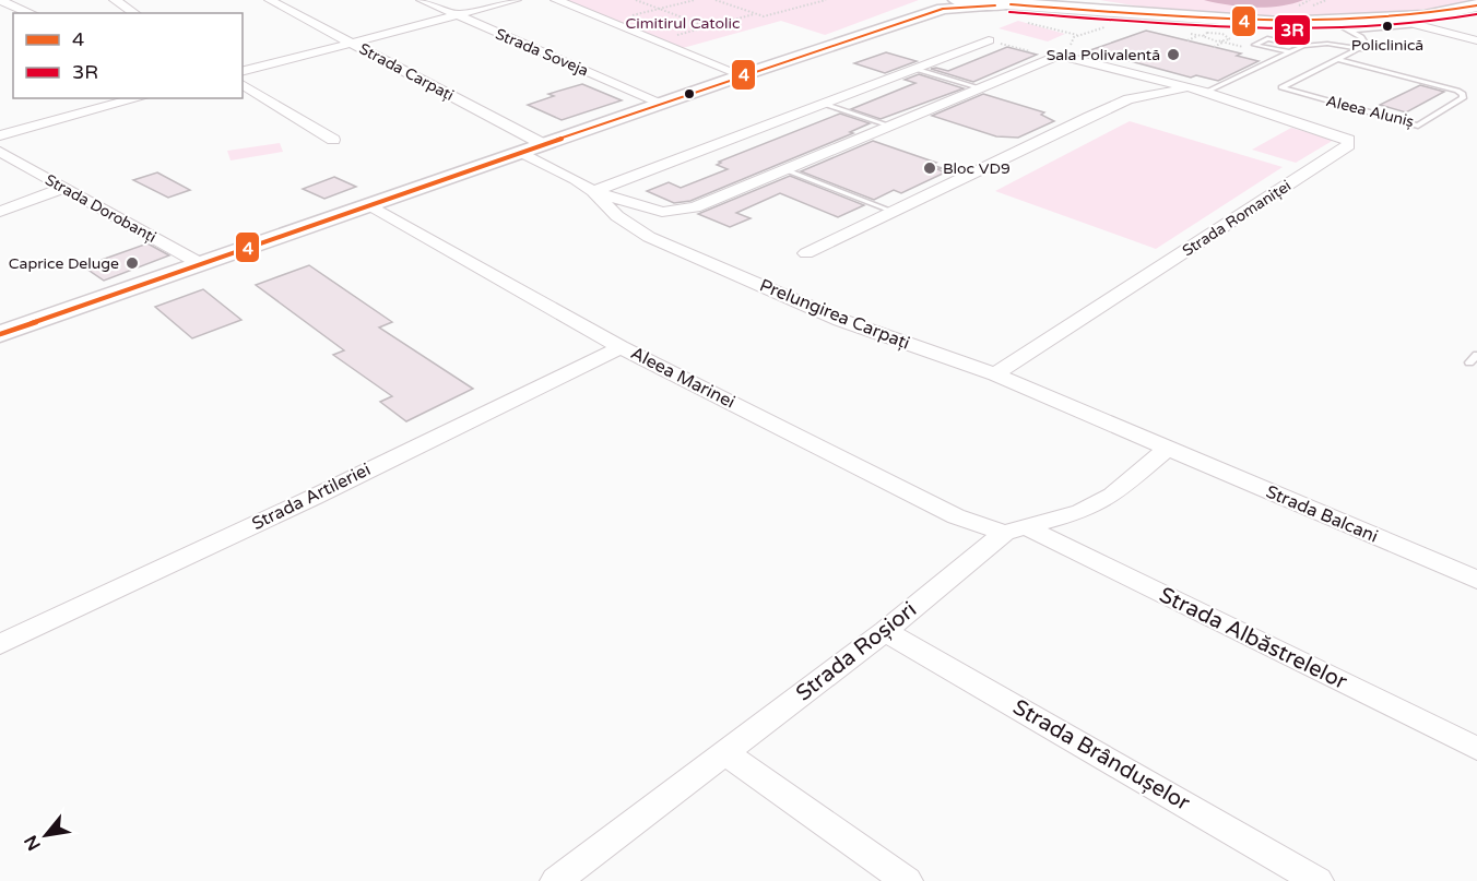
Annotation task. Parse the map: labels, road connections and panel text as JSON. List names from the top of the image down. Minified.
{"streets":{"street":["Strada Soveja","Strada Carpați","Strada Dorobanți","Strada Romaniței","Prelungirea Carpați","Aleea Marinei","Strada Artileriei","Strada Balcani","Strada Albăstrelelor","Strada Roșiori","Strada Brândușelor"],"lane":["Aleea Aluniș"]},"crossings":[["Strada Romaniței","Prelungirea Carpați"],["Prelungirea Carpați","Strada Balcani"],["Prelungirea Carpați","Strada Roșiori"],["Aleea Marinei","Strada Artileriei"],["Aleea Marinei","Strada Albăstrelelor"],["Aleea Marinei","Strada Roșiori"],["Strada Balcani","Strada Roșiori"],["Strada Albăstrelelor","Strada Roșiori"],["Strada Roșiori","Strada Brândușelor"]],"parks":["Cimitirul Catolic"],"places":["Policlinică","Sala Polivalentă","Bloc VD9","Caprice Deluge"],"lines":["transit line 4","transit line 3R"],"legend":["4","3R"],"north":"bottom left"}
